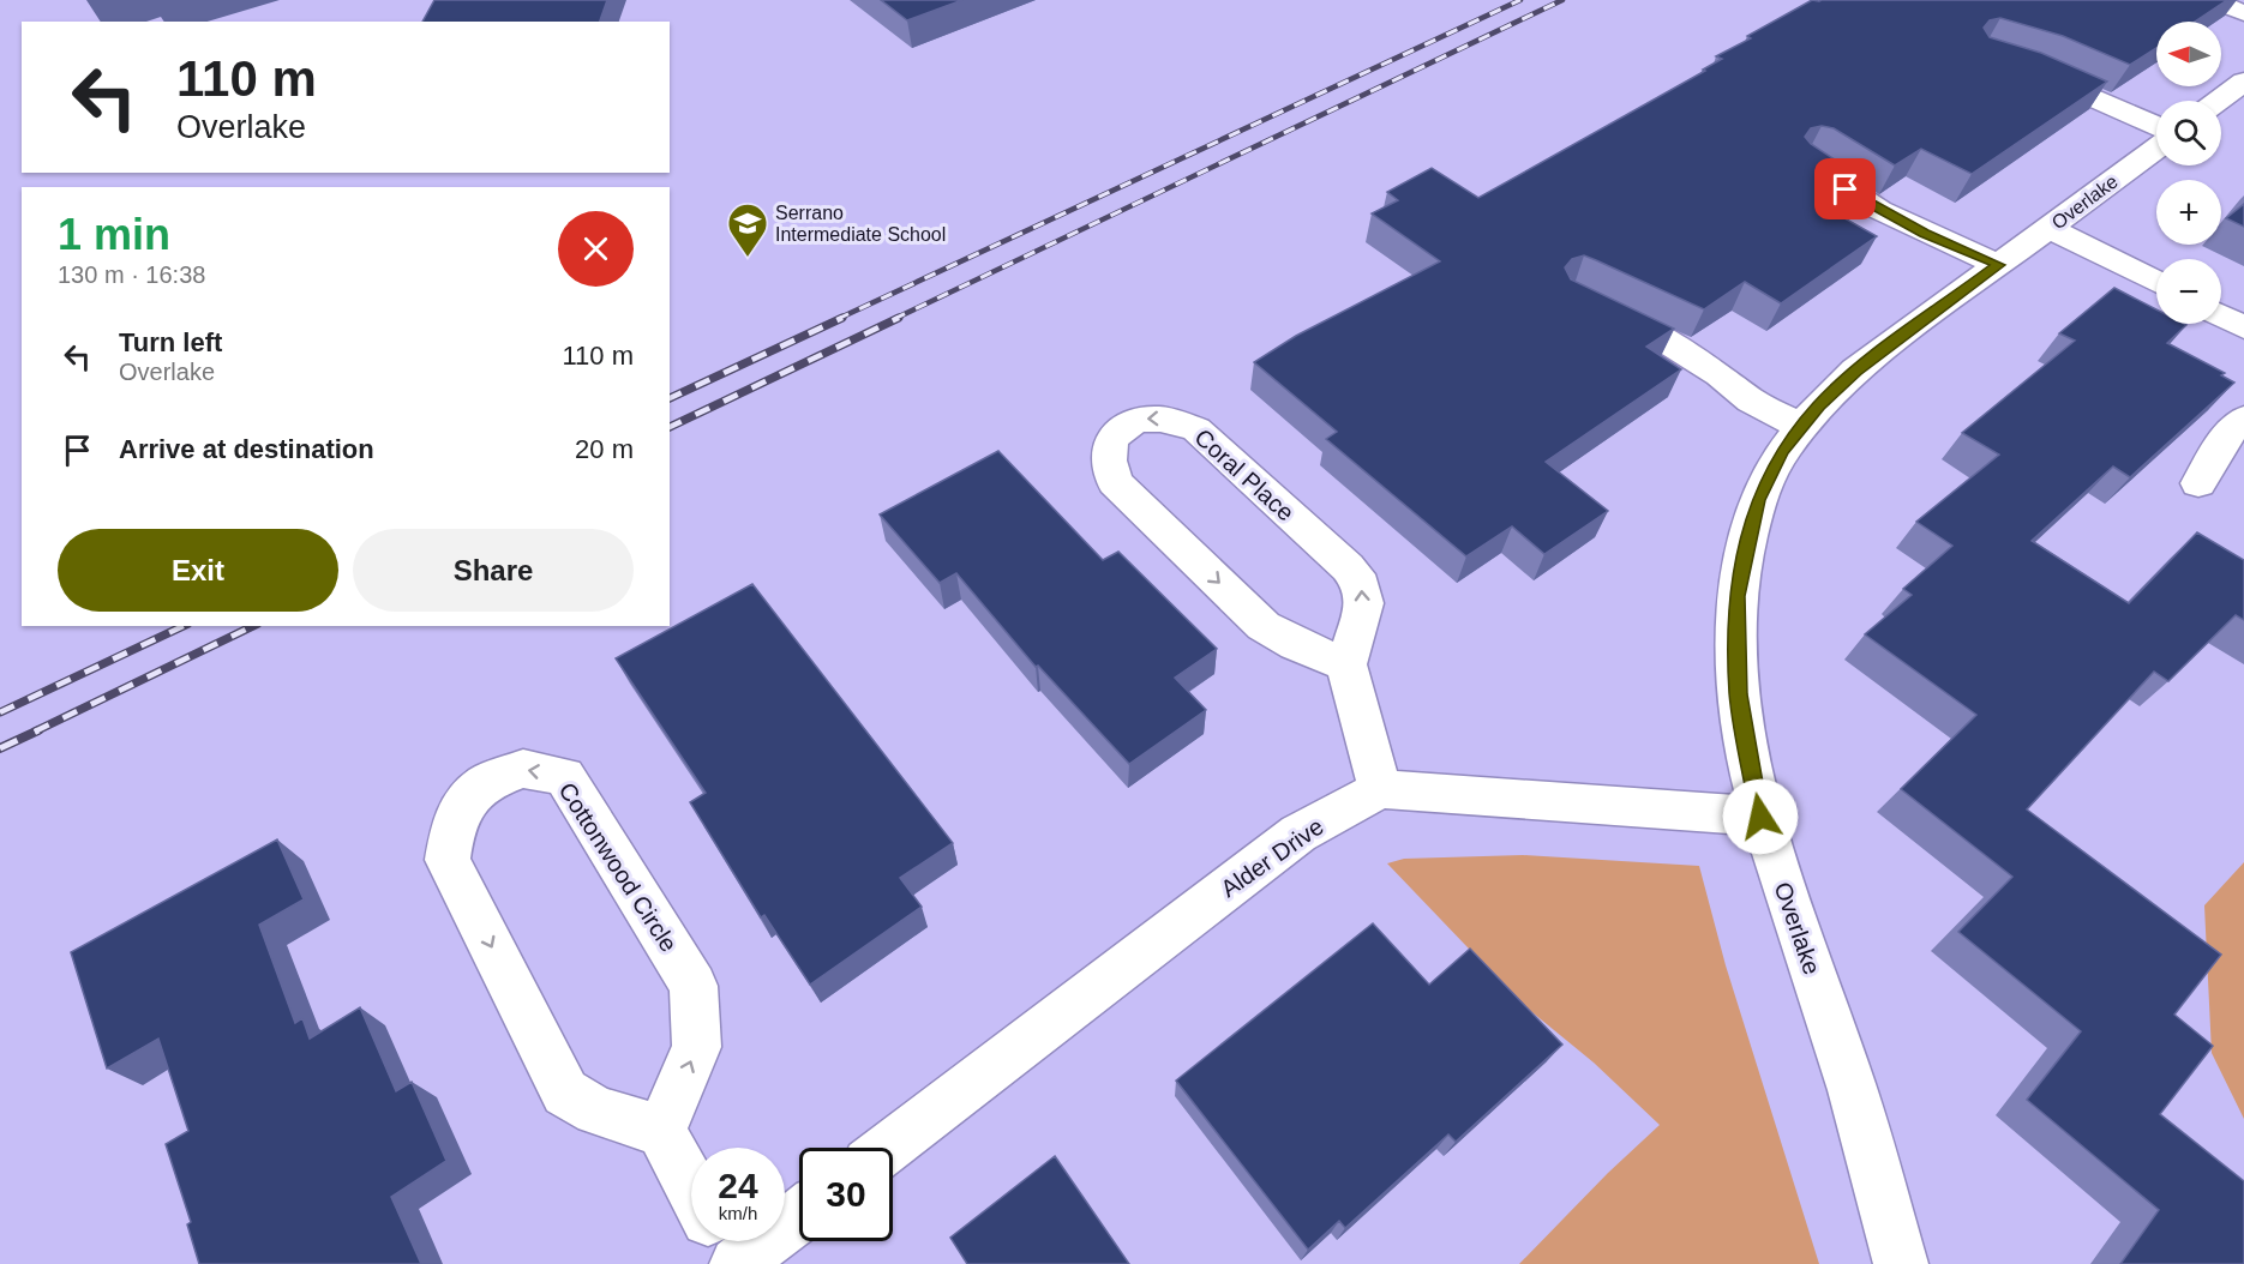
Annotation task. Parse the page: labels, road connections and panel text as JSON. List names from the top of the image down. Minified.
{"streets":{"street":["Overlake","Coral Place","Alder Drive","Cottonwood Circle"]},"places":{"school or university":["Serrano Intermediate School"]},"north":"left","page":{"map_buttons":["+","−"],"turn":["110 m","Overlake"],"heading":["1 min","130 m · 16:38"],"list":[{"name":"Turn left","note":"Overlake","value":"110 m"},{"name":"Arrive at destination","value":"20 m"}],"buttons":["Exit","Share"],"speed":"24 km/h","limit":"30"}}
